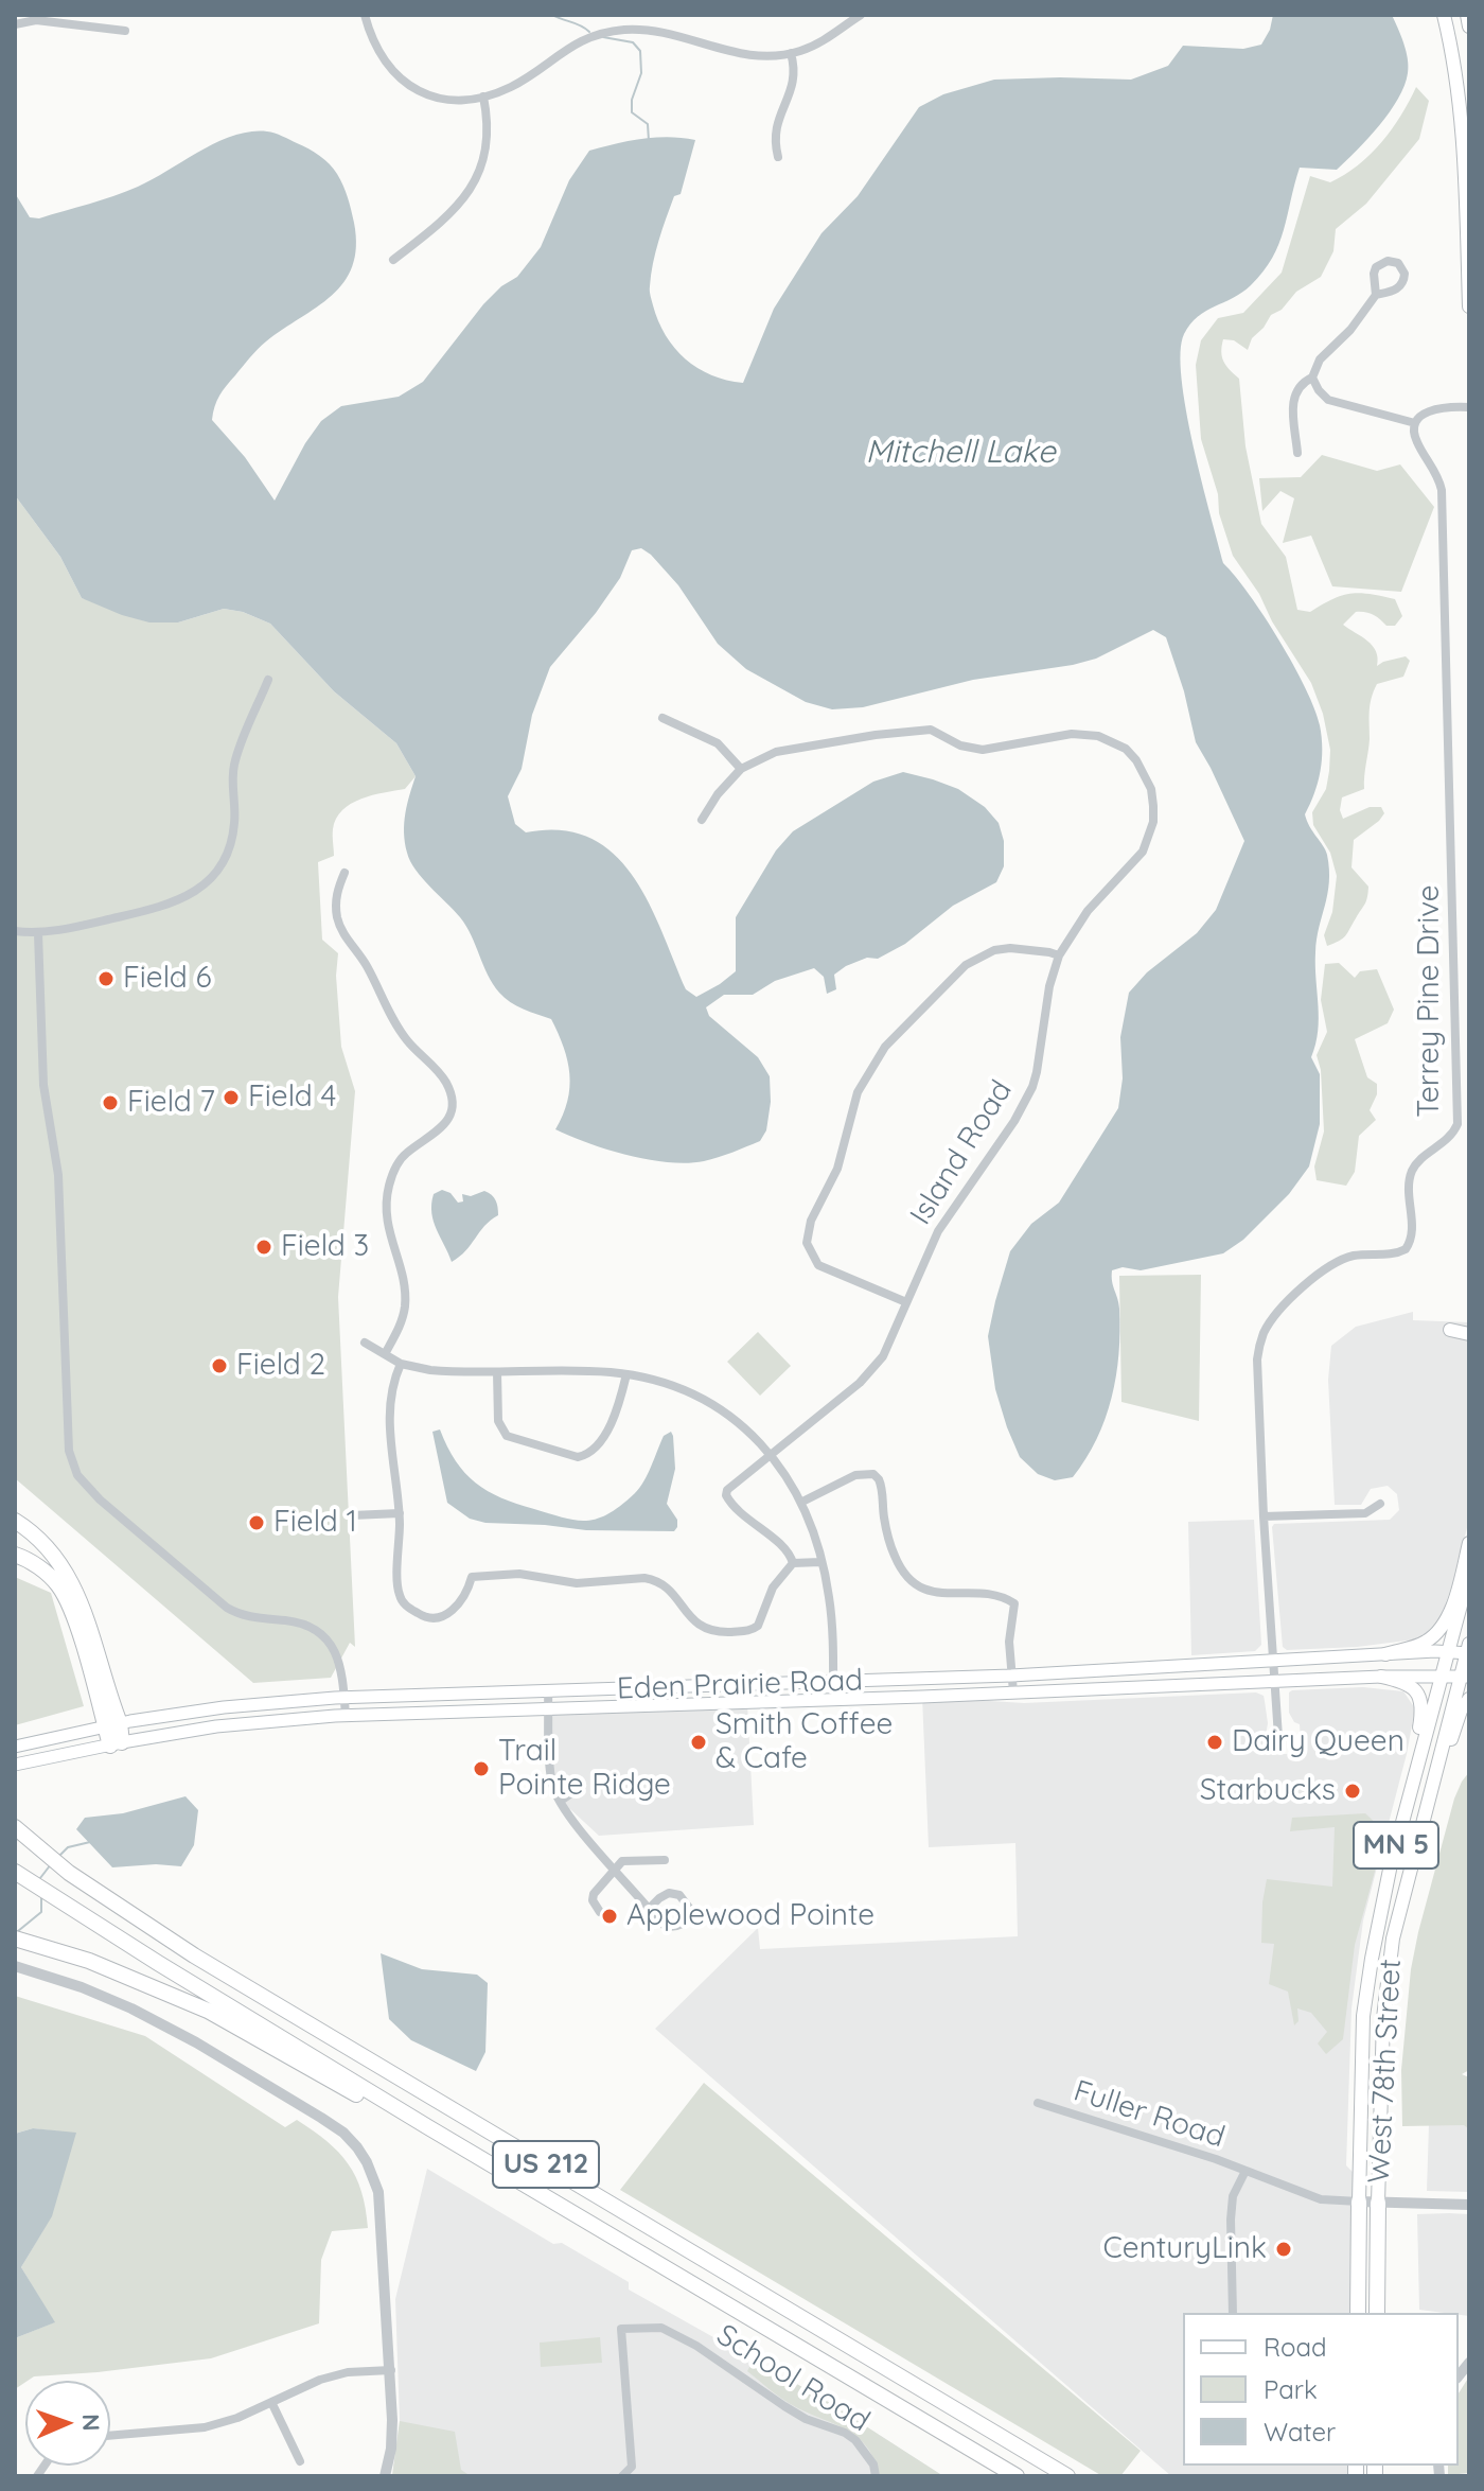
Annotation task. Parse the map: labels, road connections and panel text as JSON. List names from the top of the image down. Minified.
{"streets":{"highway":["MN 5","US 212"],"main road":["Eden Prairie Road","West 78th Street"],"street":["Terrey Pine Drive","Island Road","Fuller Road","School Road"]},"crossings":[["Terrey Pine Drive","Eden Prairie Road"],["Eden Prairie Road","West 78th Street"],["MN 5","West 78th Street"],["MN 5","Fuller Road"],["West 78th Street","Fuller Road"]],"water":["Mitchell Lake"],"places":["Field 6","Field 4","Field 7","Field 3","Field 2","Field 1","Smith Coffee & Cafe","Dairy Queen","Trail Pointe Ridge","Starbucks","Applewood Pointe","CenturyLink"],"legend":["Road","Park","Water"],"north":"right"}
